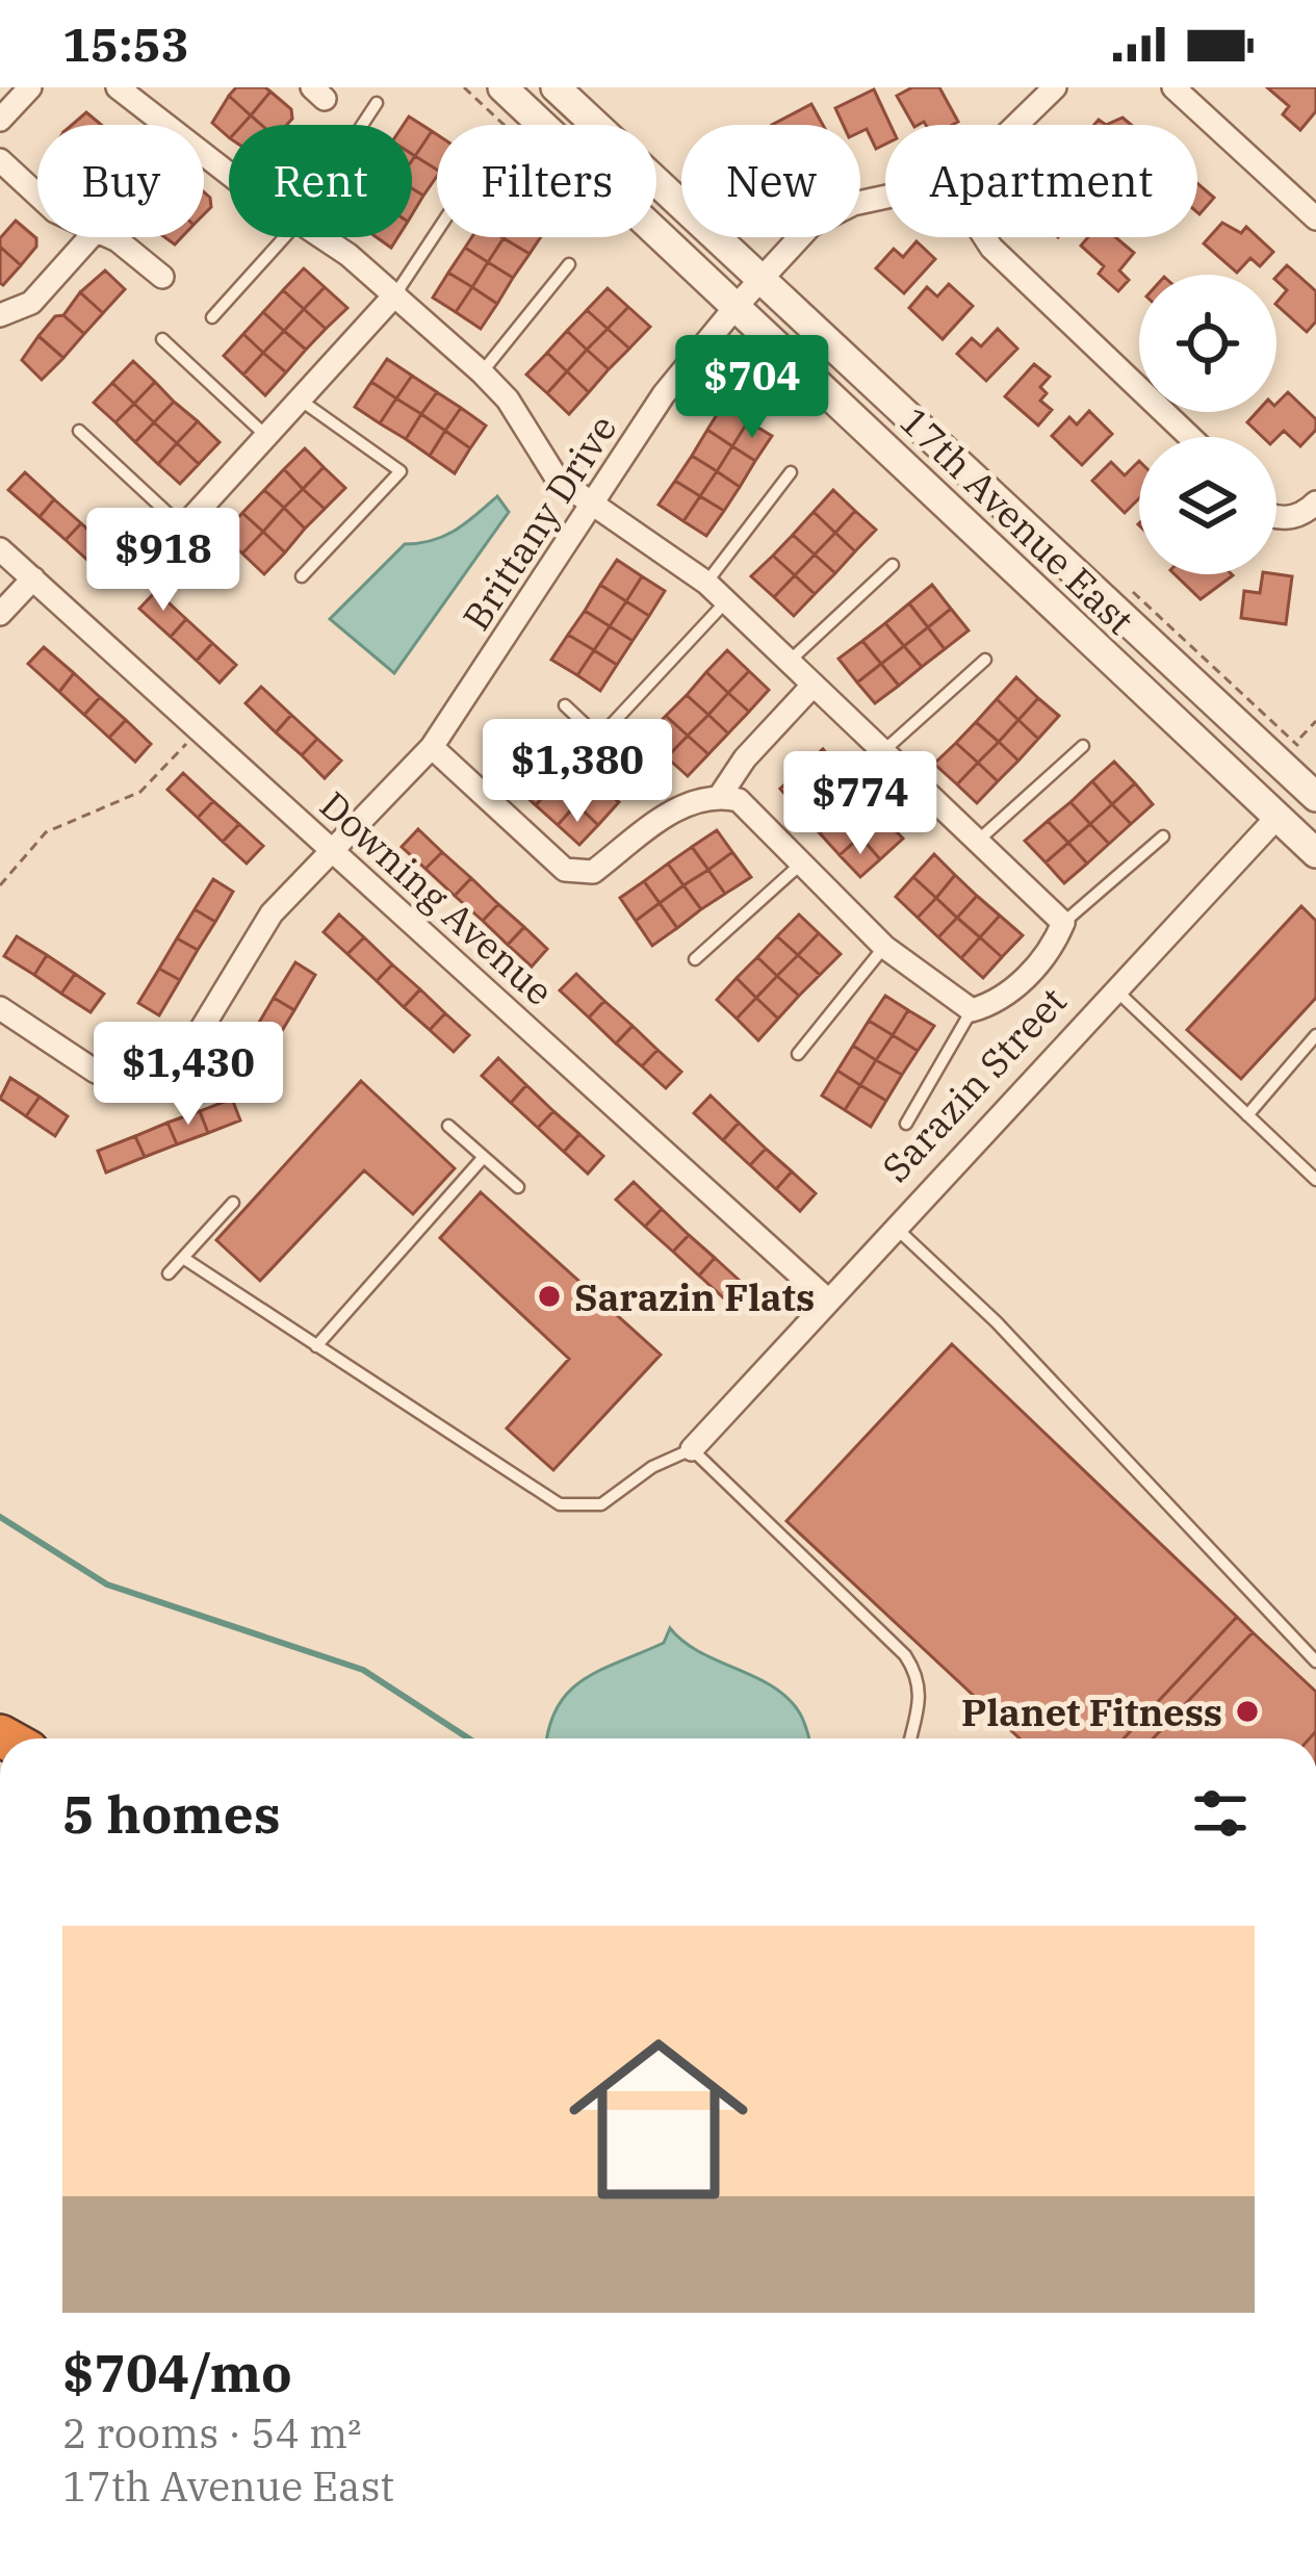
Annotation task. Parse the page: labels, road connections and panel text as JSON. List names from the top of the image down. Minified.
{"streets":{"street":["17th Avenue East","Brittany Drive","Downing Avenue","Sarazin Street"]},"crossings":[["17th Avenue East","Brittany Drive"],["17th Avenue East","Sarazin Street"],["Brittany Drive","Downing Avenue"],["Downing Avenue","Sarazin Street"]],"places":["Sarazin Flats","Planet Fitness"],"page":{"status":"15:53","chip":["Buy","Rent","Filters","New","Apartment"],"price":["$704","$918","$1,380","$774","$1,430"],"heading":"5 homes","list":[{"name":"$704/mo","note":"2 rooms · 54 m² · 17th Avenue East"}]}}
